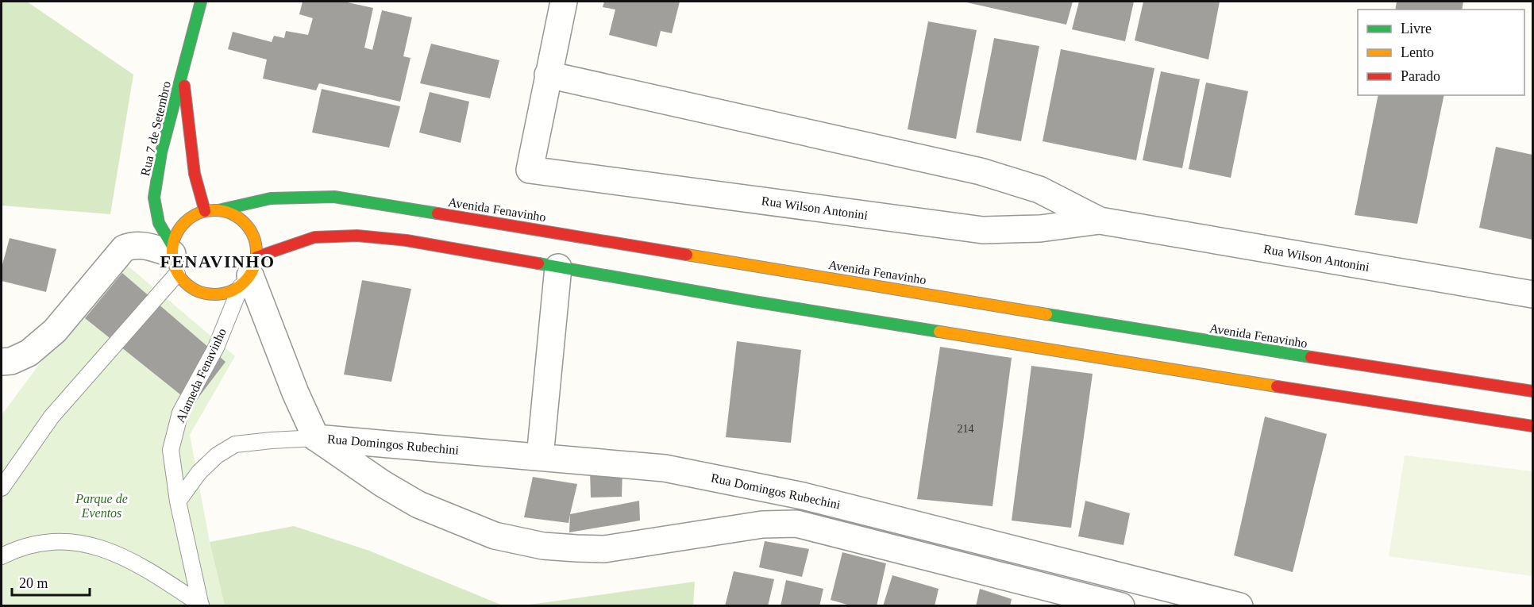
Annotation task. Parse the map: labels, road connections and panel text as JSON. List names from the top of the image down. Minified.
{"streets":{"street":["Rua 7 de Setembro","Rua Wilson Antonini","Avenida Fenavinho","Rua Domingos Rubechini"],"lane":["Alameda Fenavinho"]},"crossings":[["Rua 7 de Setembro","Avenida Fenavinho"],["Rua 7 de Setembro","Alameda Fenavinho"],["Avenida Fenavinho","Alameda Fenavinho"]],"districts":["FENAVINHO"],"parks":["Parque de Eventos"],"house_numbers":["214"],"legend":["Livre","Lento","Parado"],"scale_bar":"20 m"}
